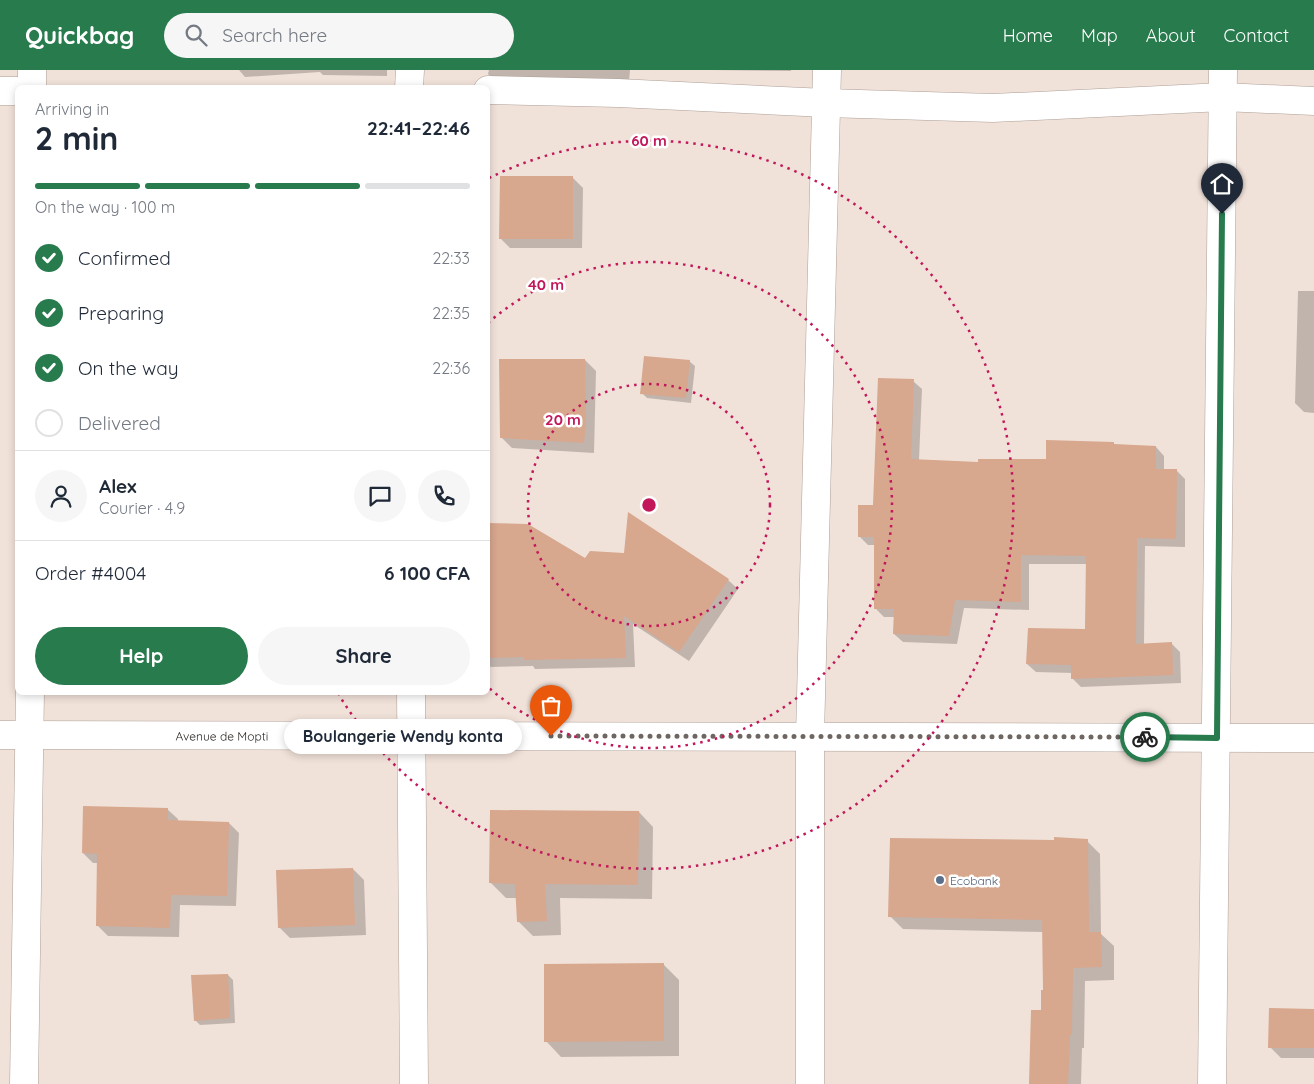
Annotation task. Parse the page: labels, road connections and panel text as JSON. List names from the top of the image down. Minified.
{"streets":{"street":["Avenue de Mopti"]},"places":["Boulangerie Wendy konta","Ecobank"],"page":{"header":"Quickbag","search":"Search here","nav":["Home","Map","About","Contact"],"heading":["2 min","Arriving in","22:41–22:46"],"panel":["Alex","Courier · 4.9","Order #4004","6 100 CFA"],"bar":"On the way · 100 m","list":[["Confirmed","22:33"],["Preparing","22:35"],["On the way","22:36"],"Delivered"],"buttons":["Help","Share"],"bubble":"Boulangerie Wendy konta"},"rings":["60 m","40 m","20 m"]}
